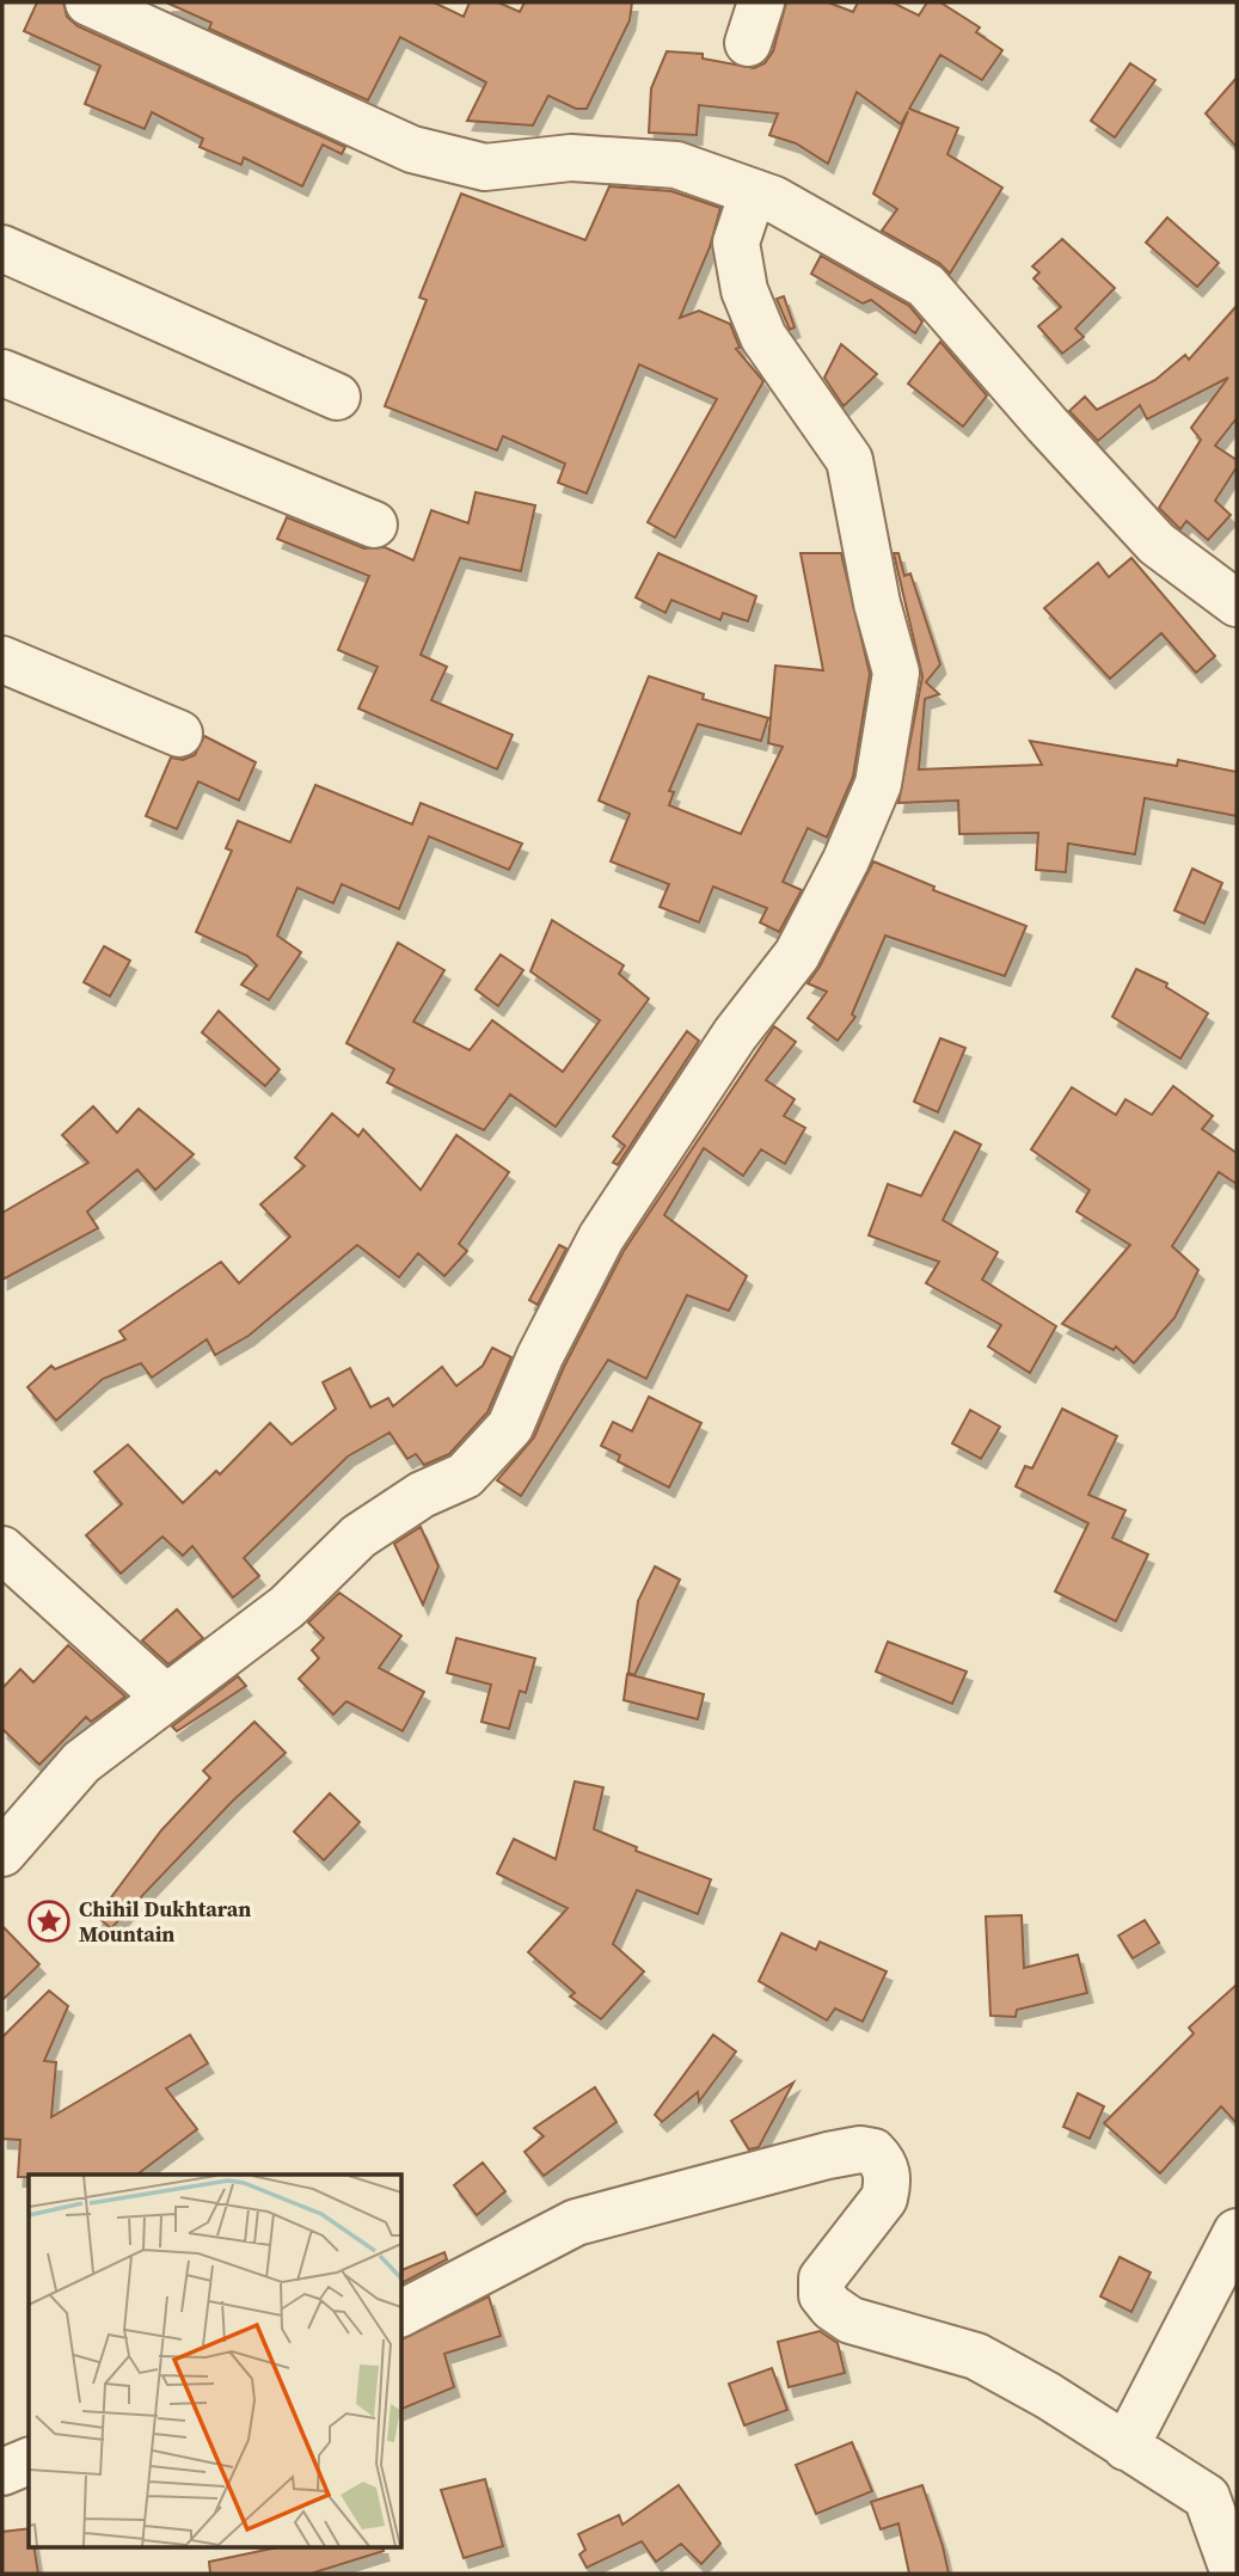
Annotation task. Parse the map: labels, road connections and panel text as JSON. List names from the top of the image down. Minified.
{"places":{"place":["Chihil Dukhtaran Mountain"]}}
